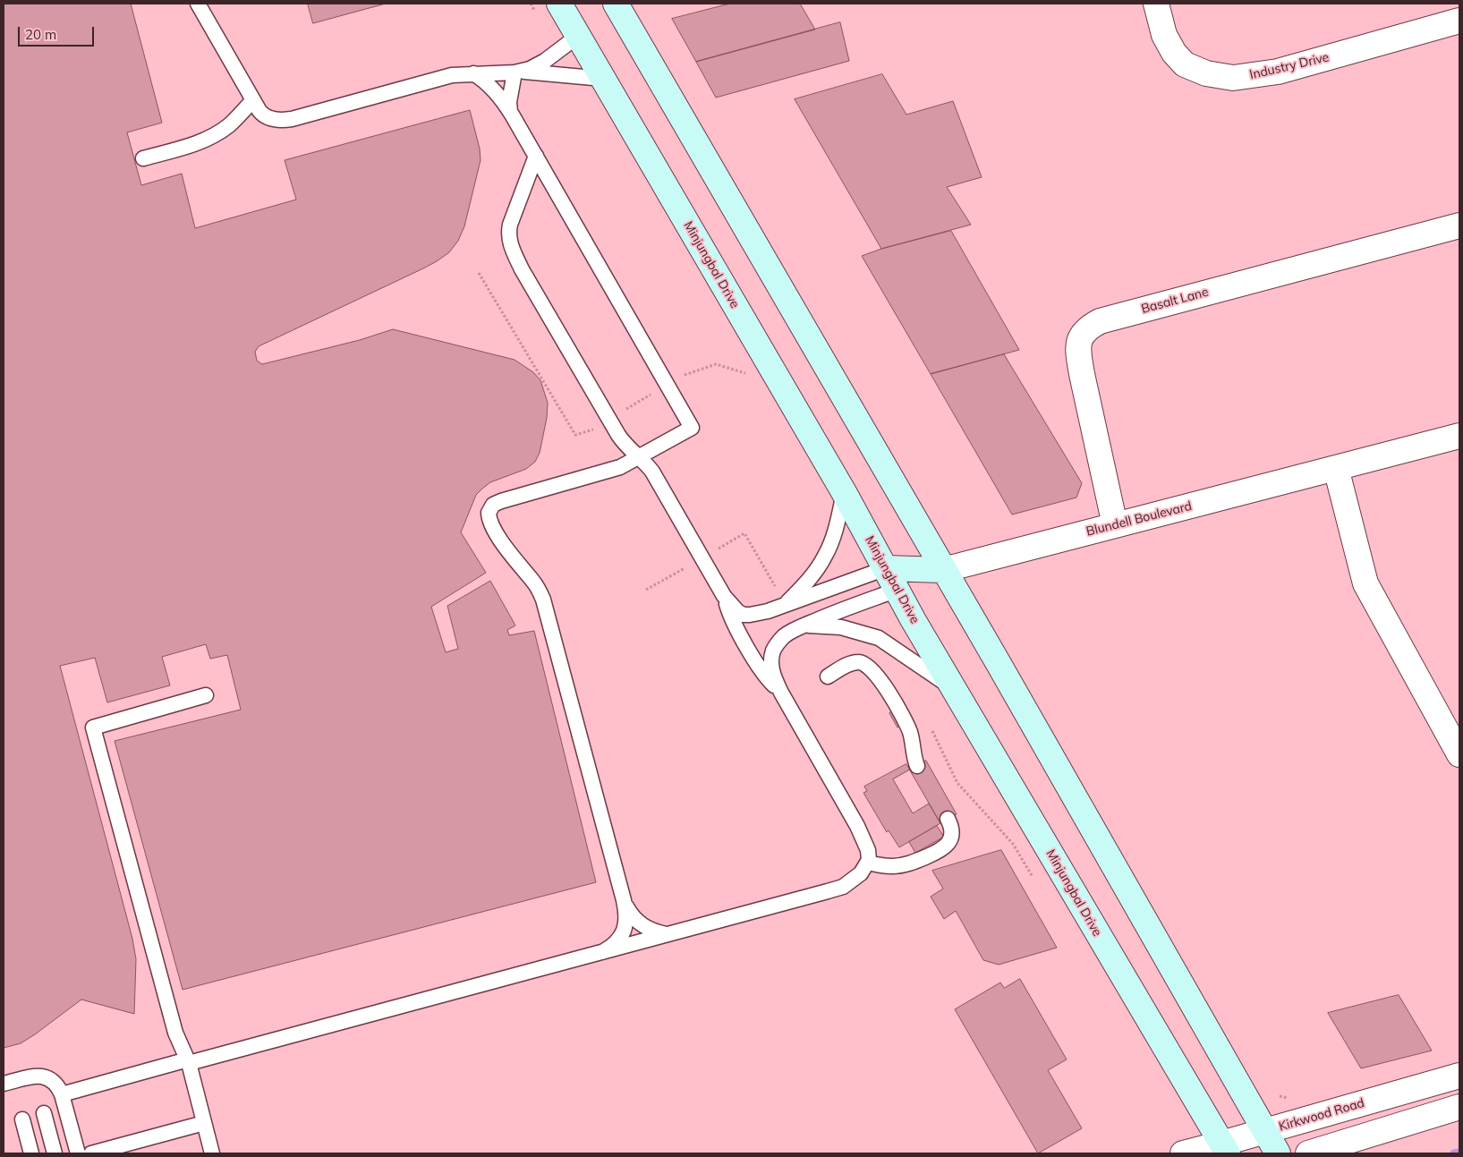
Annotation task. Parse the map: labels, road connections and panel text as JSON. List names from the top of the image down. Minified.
{"streets":{"main road":["Minjungbal Drive"],"street":["Industry Drive","Basalt Lane","Blundell Boulevard","Kirkwood Road"]},"crossings":[["Minjungbal Drive","Kirkwood Road"],["Basalt Lane","Blundell Boulevard"]],"scale_bar":"20 m"}
